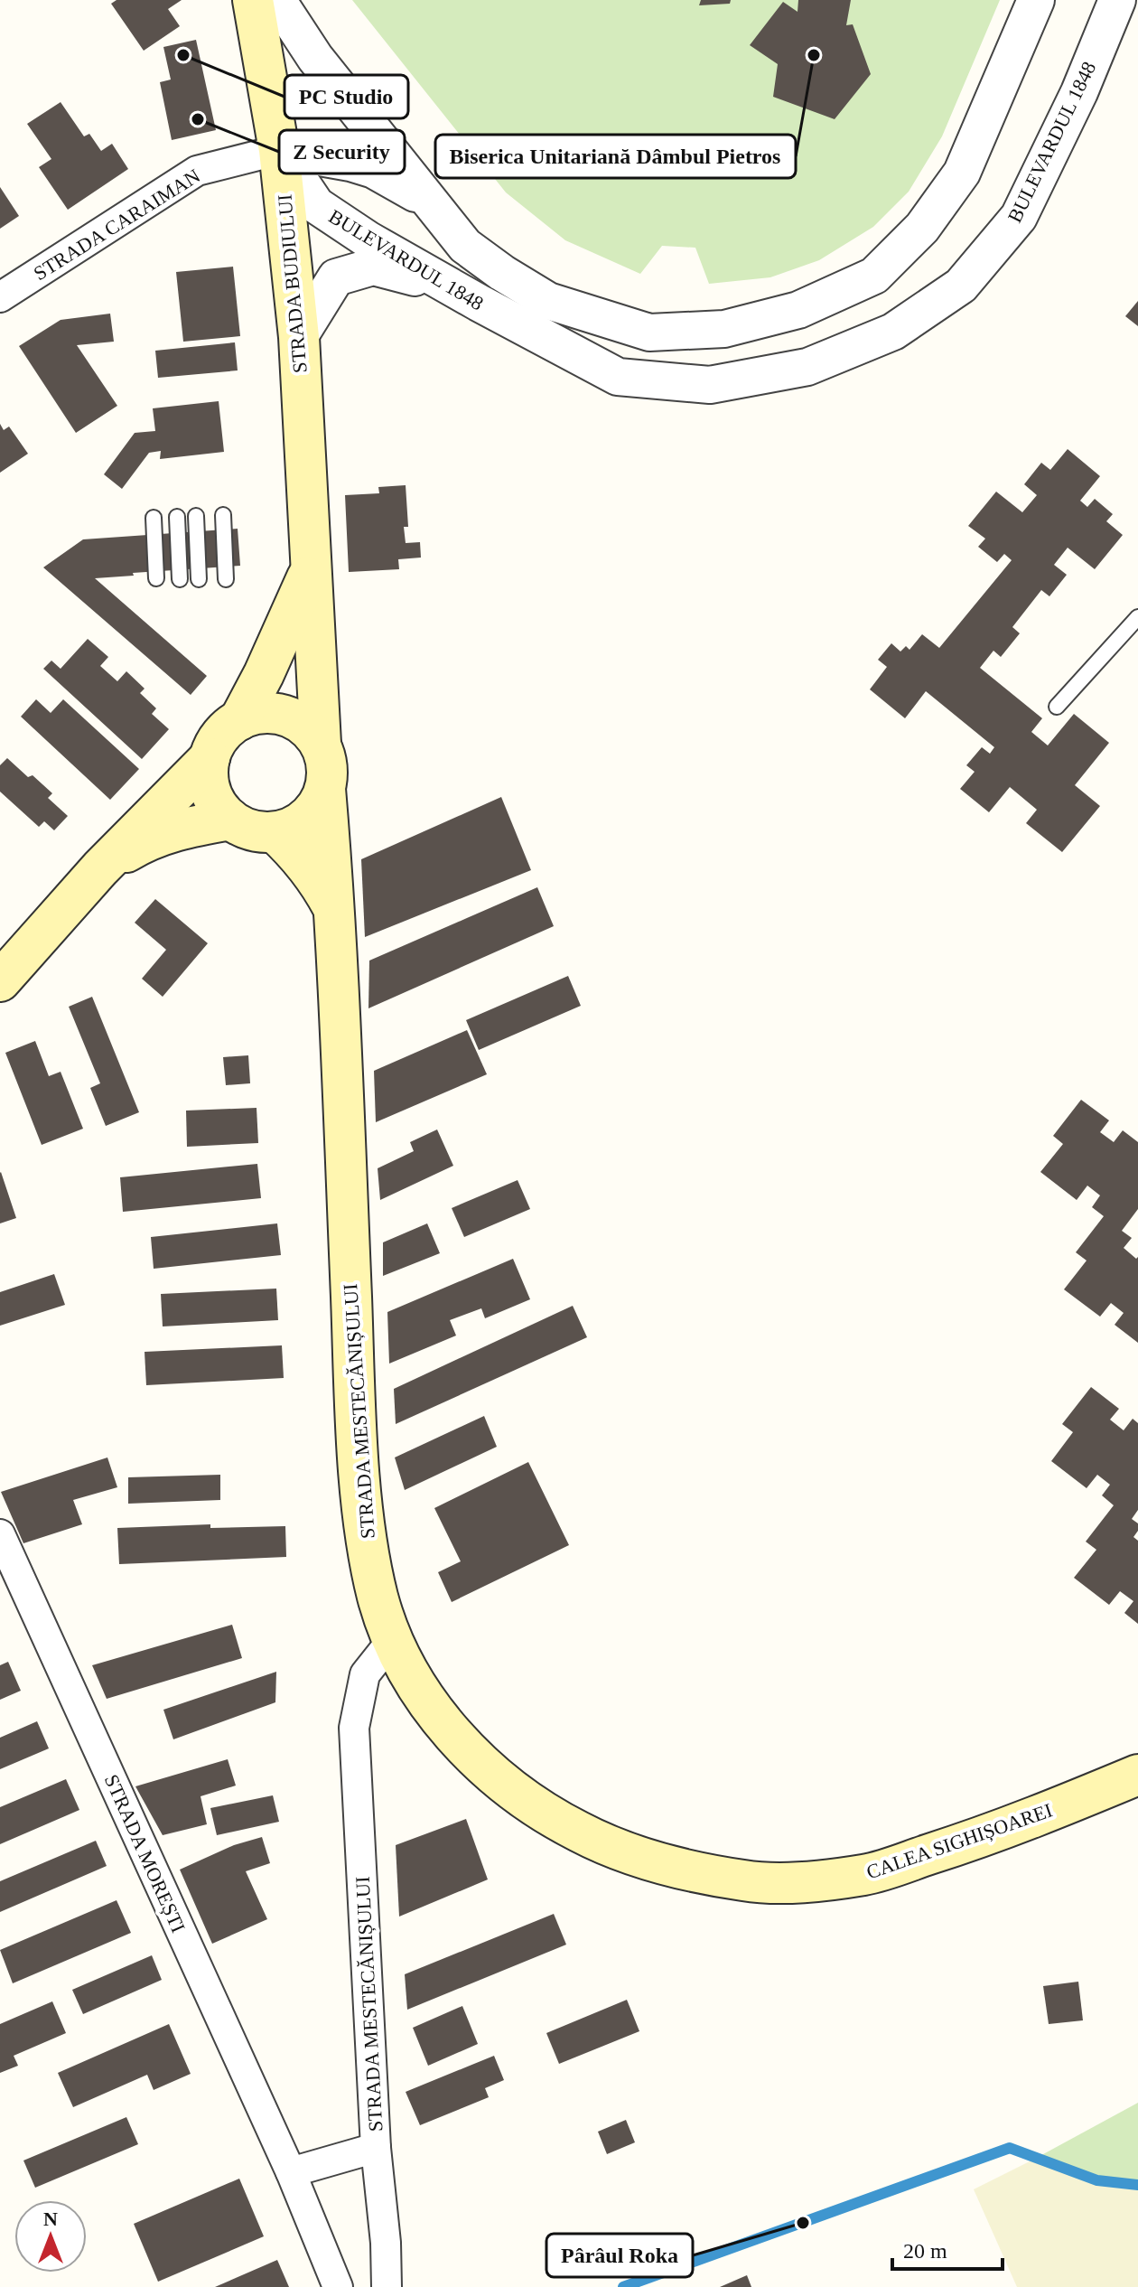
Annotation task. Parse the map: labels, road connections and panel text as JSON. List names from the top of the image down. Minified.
{"streets":{"main road":["STRADA BUDIULUI","STRADA MESTECĂNIȘULUI","CALEA SIGHIȘOAREI"],"street":["BULEVARDUL 1848","STRADA CARAIMAN","STRADA MOREȘTI"]},"crossings":[["BULEVARDUL 1848","STRADA CARAIMAN"],["BULEVARDUL 1848","STRADA BUDIULUI"],["STRADA CARAIMAN","STRADA BUDIULUI"],["STRADA BUDIULUI","STRADA MESTECĂNIȘULUI"],["STRADA MESTECĂNIȘULUI","CALEA SIGHIȘOAREI"]],"places":["PC Studio","Biserica Unitariană Dâmbul Pietros","Z Security","Pârâul Roka"],"scale_bar":"20 m","north":"top"}
